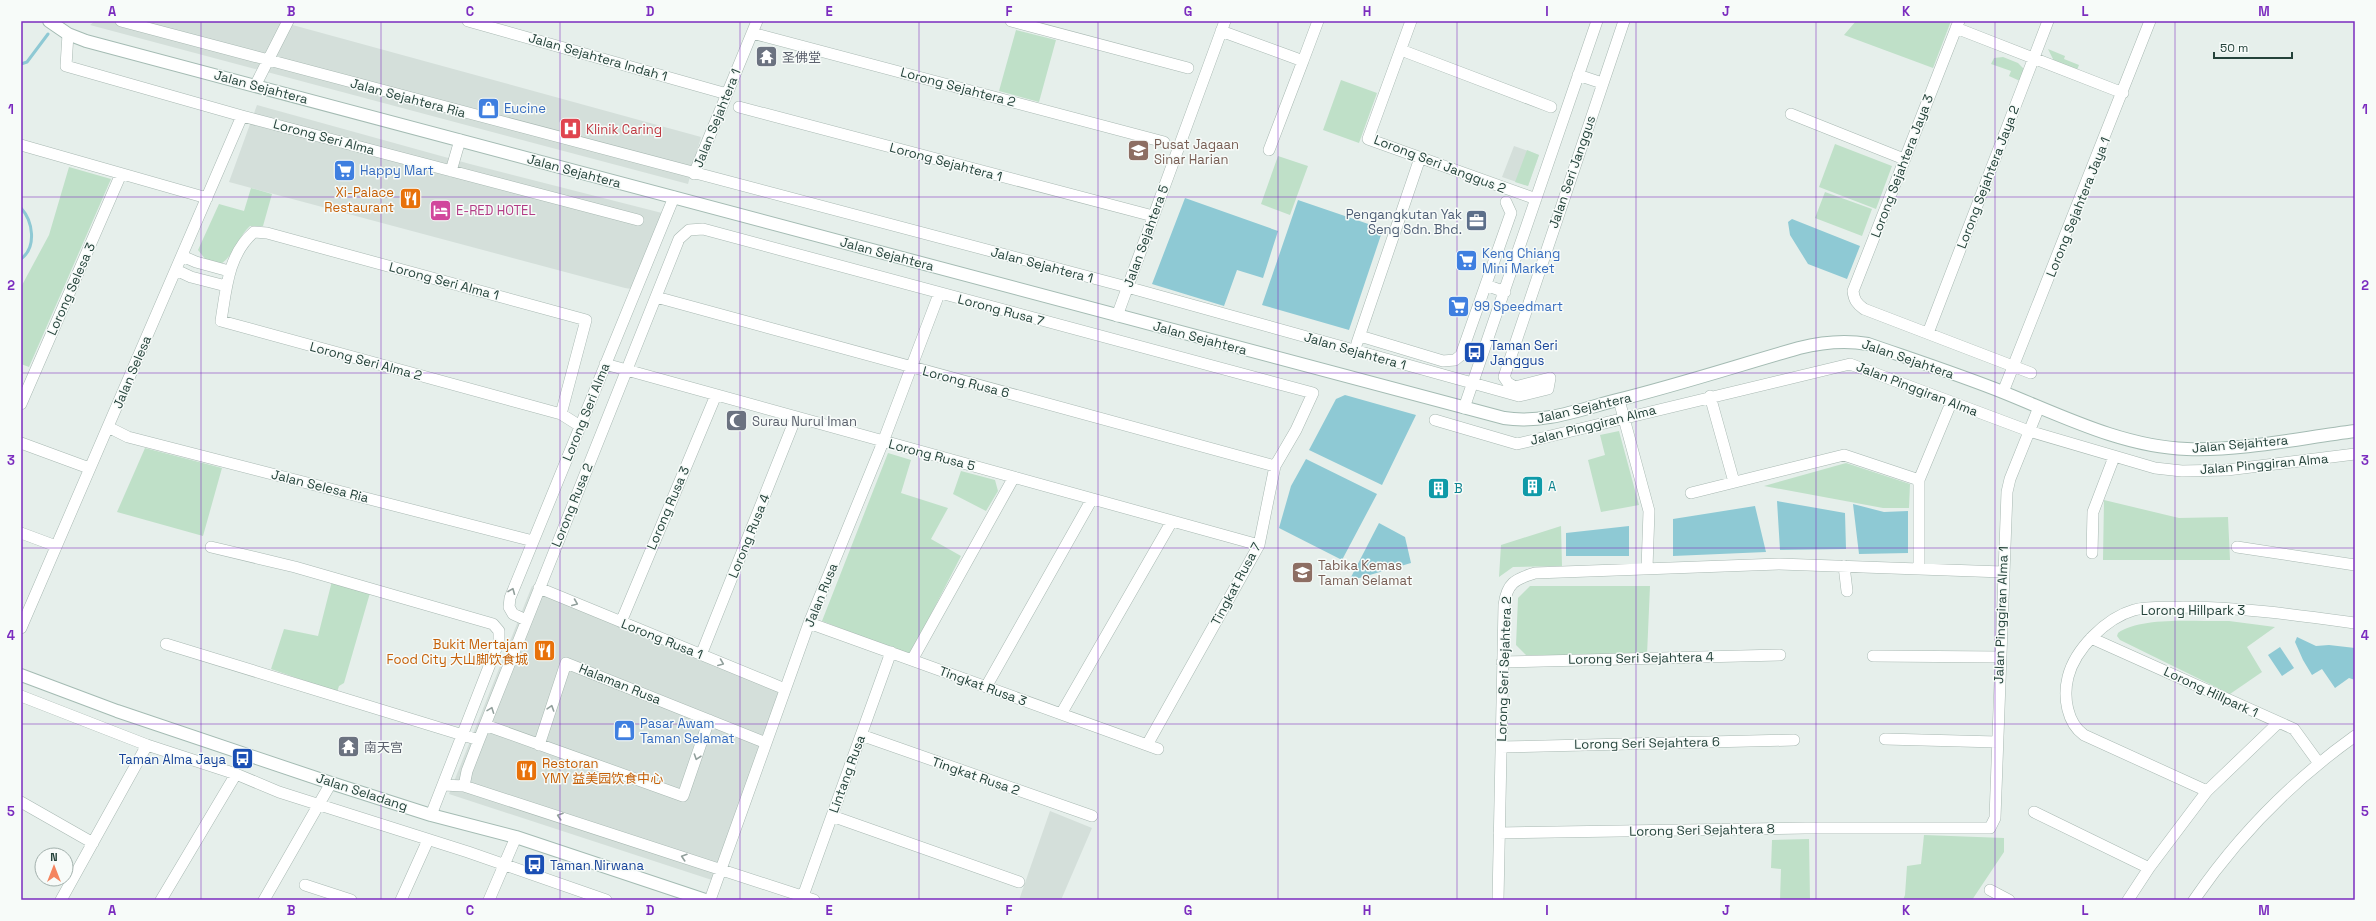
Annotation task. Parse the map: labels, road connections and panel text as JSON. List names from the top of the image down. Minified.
{"streets":{"main road":["Jalan Sejahtera","Jalan Seladang"],"street":["Jalan Sejahtera Indah 1","Lorong Sejahtera 2","Jalan Sejahtera Ria","Jalan Sejahtera 1","Lorong Seri Alma","Lorong Sejahtera 1","Lorong Seri Janggus 2","Lorong Sejahtera Jaya 3","Jalan Seri Janggus","Lorong Sejahtera Jaya 2","Lorong Sejahtera Jaya 1","Jalan Sejahtera 5","Lorong Seri Alma 1","Lorong Selesa 3","Lorong Rusa 7","Lorong Seri Alma 2","Jalan Selesa","Lorong Rusa 6","Jalan Pinggiran Alma","Lorong Rusa 5","Jalan Selesa Ria","Lorong Rusa 2","Lorong Rusa 3","Lorong Rusa 4","Tingkat Rusa 7","Jalan Rusa","Lorong Hillpark 3","Jalan Pinggiran Alma 1","Lorong Rusa 1","Lorong Seri Sejahtera 4","Lorong Seri Sejahtera 2","Halaman Rusa","Tingkat Rusa 3","Lorong Hillpark 1","Lorong Seri Sejahtera 6","Lintang Rusa","Tingkat Rusa 2","Lorong Seri Sejahtera 8"]},"crossings":[["Jalan Sejahtera Indah 1","Jalan Sejahtera 1"],["Jalan Sejahtera","Lorong Seri Alma"],["Jalan Sejahtera","Jalan Seri Janggus"],["Jalan Sejahtera","Lorong Sejahtera Jaya 1"],["Jalan Sejahtera","Jalan Sejahtera 5"],["Jalan Sejahtera","Jalan Pinggiran Alma 1"],["Lorong Sejahtera 2","Jalan Sejahtera 1"],["Jalan Sejahtera Ria","Jalan Sejahtera 1"],["Jalan Sejahtera 1","Jalan Seri Janggus"],["Jalan Sejahtera 1","Jalan Sejahtera 5"],["Lorong Seri Alma","Jalan Selesa"],["Lorong Seri Alma","Lorong Rusa 5"],["Lorong Seri Alma","Jalan Selesa Ria"],["Lorong Seri Alma","Lorong Rusa 2"],["Lorong Sejahtera 1","Jalan Sejahtera 5"],["Lorong Seri Janggus 2","Jalan Seri Janggus"],["Lorong Sejahtera Jaya 3","Lorong Sejahtera Jaya 2"],["Lorong Seri Alma 1","Lorong Seri Alma 2"],["Lorong Rusa 7","Lorong Rusa 2"],["Lorong Rusa 7","Tingkat Rusa 7"],["Lorong Rusa 7","Jalan Rusa"],["Jalan Selesa","Jalan Selesa Ria"],["Lorong Rusa 6","Lorong Rusa 2"],["Lorong Rusa 6","Tingkat Rusa 7"],["Lorong Rusa 6","Jalan Rusa"],["Jalan Pinggiran Alma","Jalan Pinggiran Alma 1"],["Lorong Rusa 5","Lorong Rusa 2"],["Lorong Rusa 5","Lorong Rusa 3"],["Lorong Rusa 5","Lorong Rusa 4"],["Lorong Rusa 5","Tingkat Rusa 7"],["Lorong Rusa 5","Jalan Rusa"],["Lorong Rusa 2","Lorong Rusa 1"],["Lorong Rusa 3","Lorong Rusa 1"],["Lorong Rusa 4","Lorong Rusa 1"],["Tingkat Rusa 7","Tingkat Rusa 3"],["Jalan Rusa","Lorong Rusa 1"],["Jalan Rusa","Halaman Rusa"],["Jalan Rusa","Tingkat Rusa 3"],["Lorong Hillpark 3","Lorong Hillpark 1"],["Jalan Pinggiran Alma 1","Lorong Seri Sejahtera 2"],["Jalan Pinggiran Alma 1","Lorong Seri Sejahtera 8"],["Lorong Seri Sejahtera 4","Lorong Seri Sejahtera 2"],["Lorong Seri Sejahtera 2","Lorong Seri Sejahtera 6"],["Lorong Seri Sejahtera 2","Lorong Seri Sejahtera 8"],["Tingkat Rusa 3","Lintang Rusa"],["Lintang Rusa","Tingkat Rusa 2"]],"one_way":["Lorong Rusa 1"],"places":{"temple":["圣佛堂","南天宫"],"shop":["Eucine","Pasar Awam Taman Selamat"],"hospital":["Klinik Caring"],"school or university":["Pusat Jagaan Sinar Harian","Tabika Kemas Taman Selamat"],"supermarket":["Happy Mart","Keng Chiang Mini Market","99 Speedmart"],"restaurant":["Xi-Palace Restaurant","Bukit Mertajam Food City 大山脚饮食城","Restoran YMY 益美园饮食中心"],"hotel":["E-RED HOTEL"],"office":["Pengangkutan Yak Seng Sdn. Bhd."],"bus stop":["Taman Seri Janggus","Taman Alma Jaya","Taman Nirwana"],"mosque":["Surau Nurul Iman"],"building":["A","B"]},"scale_bar":"50 m","north":"top","grid":{"columns":["A","B","C","D","E","F","G","H","I","J","K","L","M"],"rows":["1","2","3","4","5"]}}
